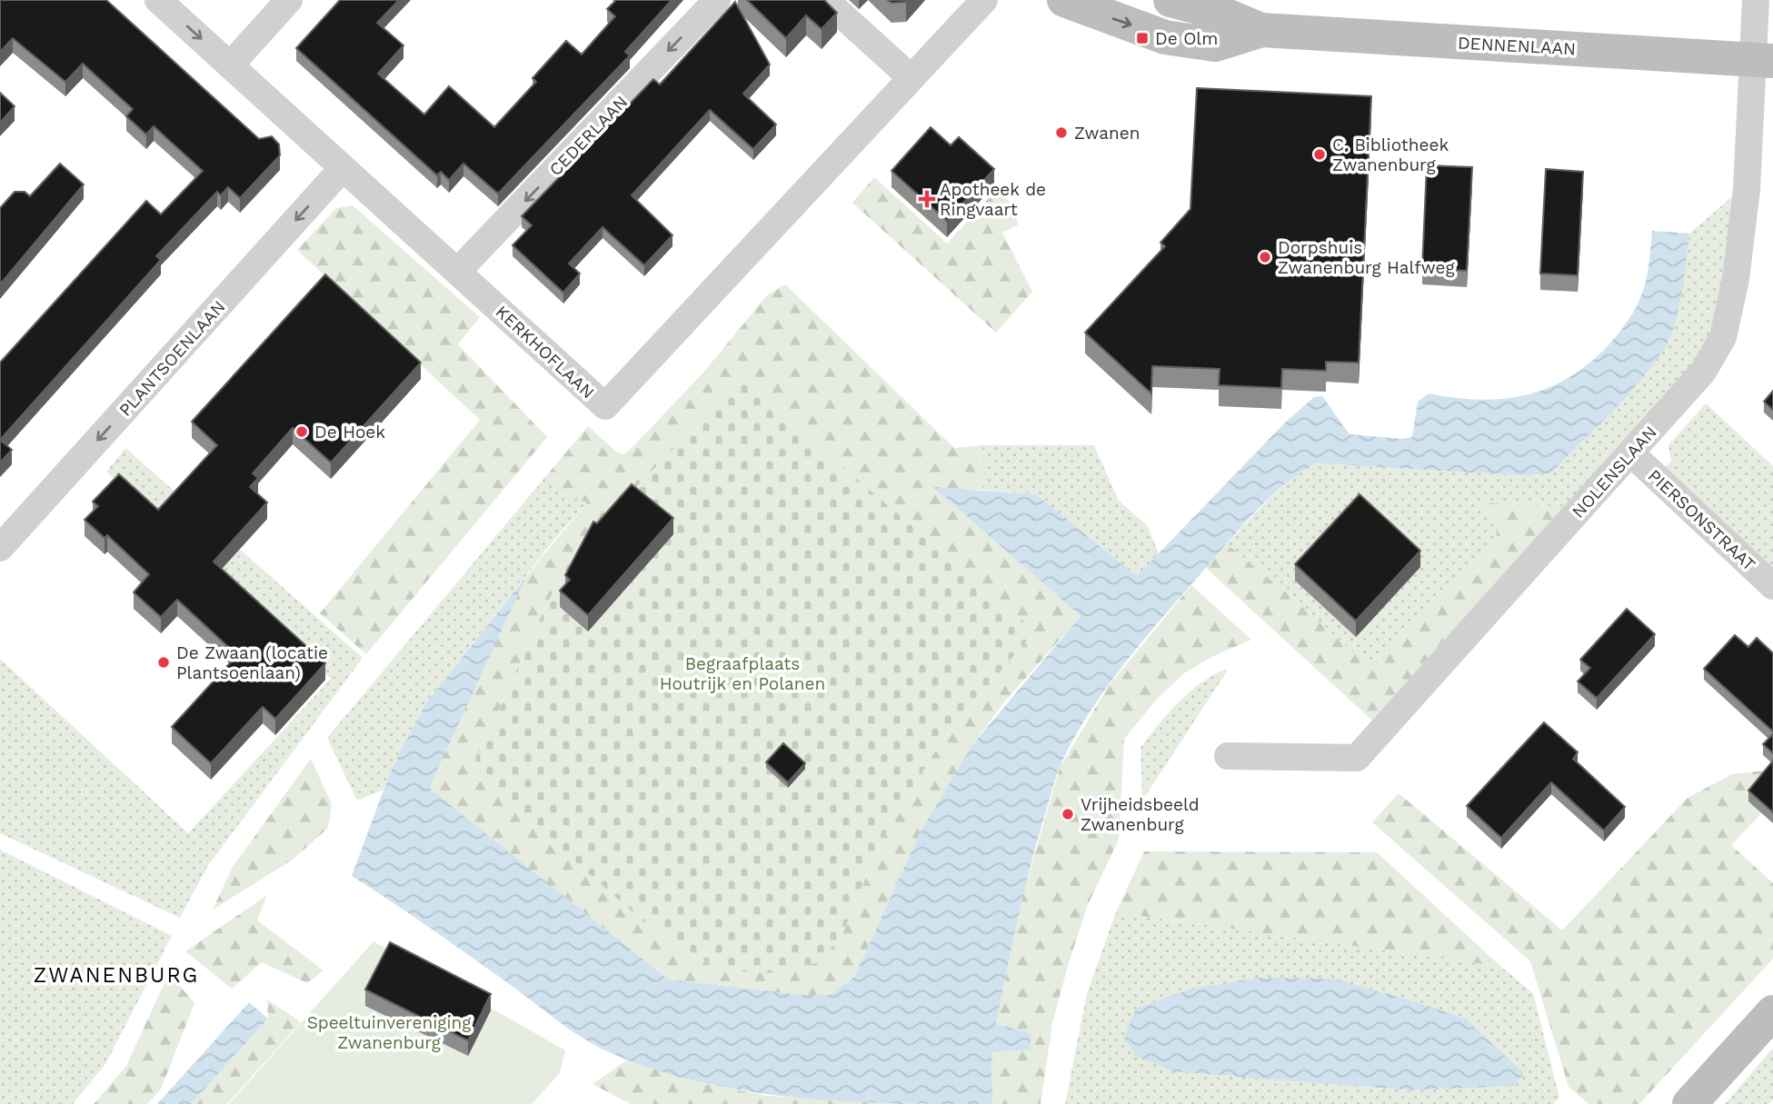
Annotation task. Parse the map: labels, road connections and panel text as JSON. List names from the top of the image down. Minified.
{"streets":{"main road":["DENNENLAAN"],"street":["CEDERLAAN","KERKHOFLAAN","PLANTSOENLAAN","NOLENSLAAN","PIERSONSTRAAT"]},"crossings":[["DENNENLAAN","NOLENSLAAN"],["CEDERLAAN","KERKHOFLAAN"],["KERKHOFLAAN","PLANTSOENLAAN"],["NOLENSLAAN","PIERSONSTRAAT"]],"one_way":["CEDERLAAN","PLANTSOENLAAN"],"districts":["ZWANENBURG"],"parks":["Begraafplaats Houtrijk en Polanen","Speeltuinvereniging Zwanenburg"],"places":{"transit":["De Olm"],"other":["Zwanen","C. Bibliotheek Zwanenburg","Dorpshuis Zwanenburg Halfweg","De Hoek","De Zwaan (locatie Plantsoenlaan)","Vrijheidsbeeld Zwanenburg"],"health":["Apotheek de Ringvaart"]}}
